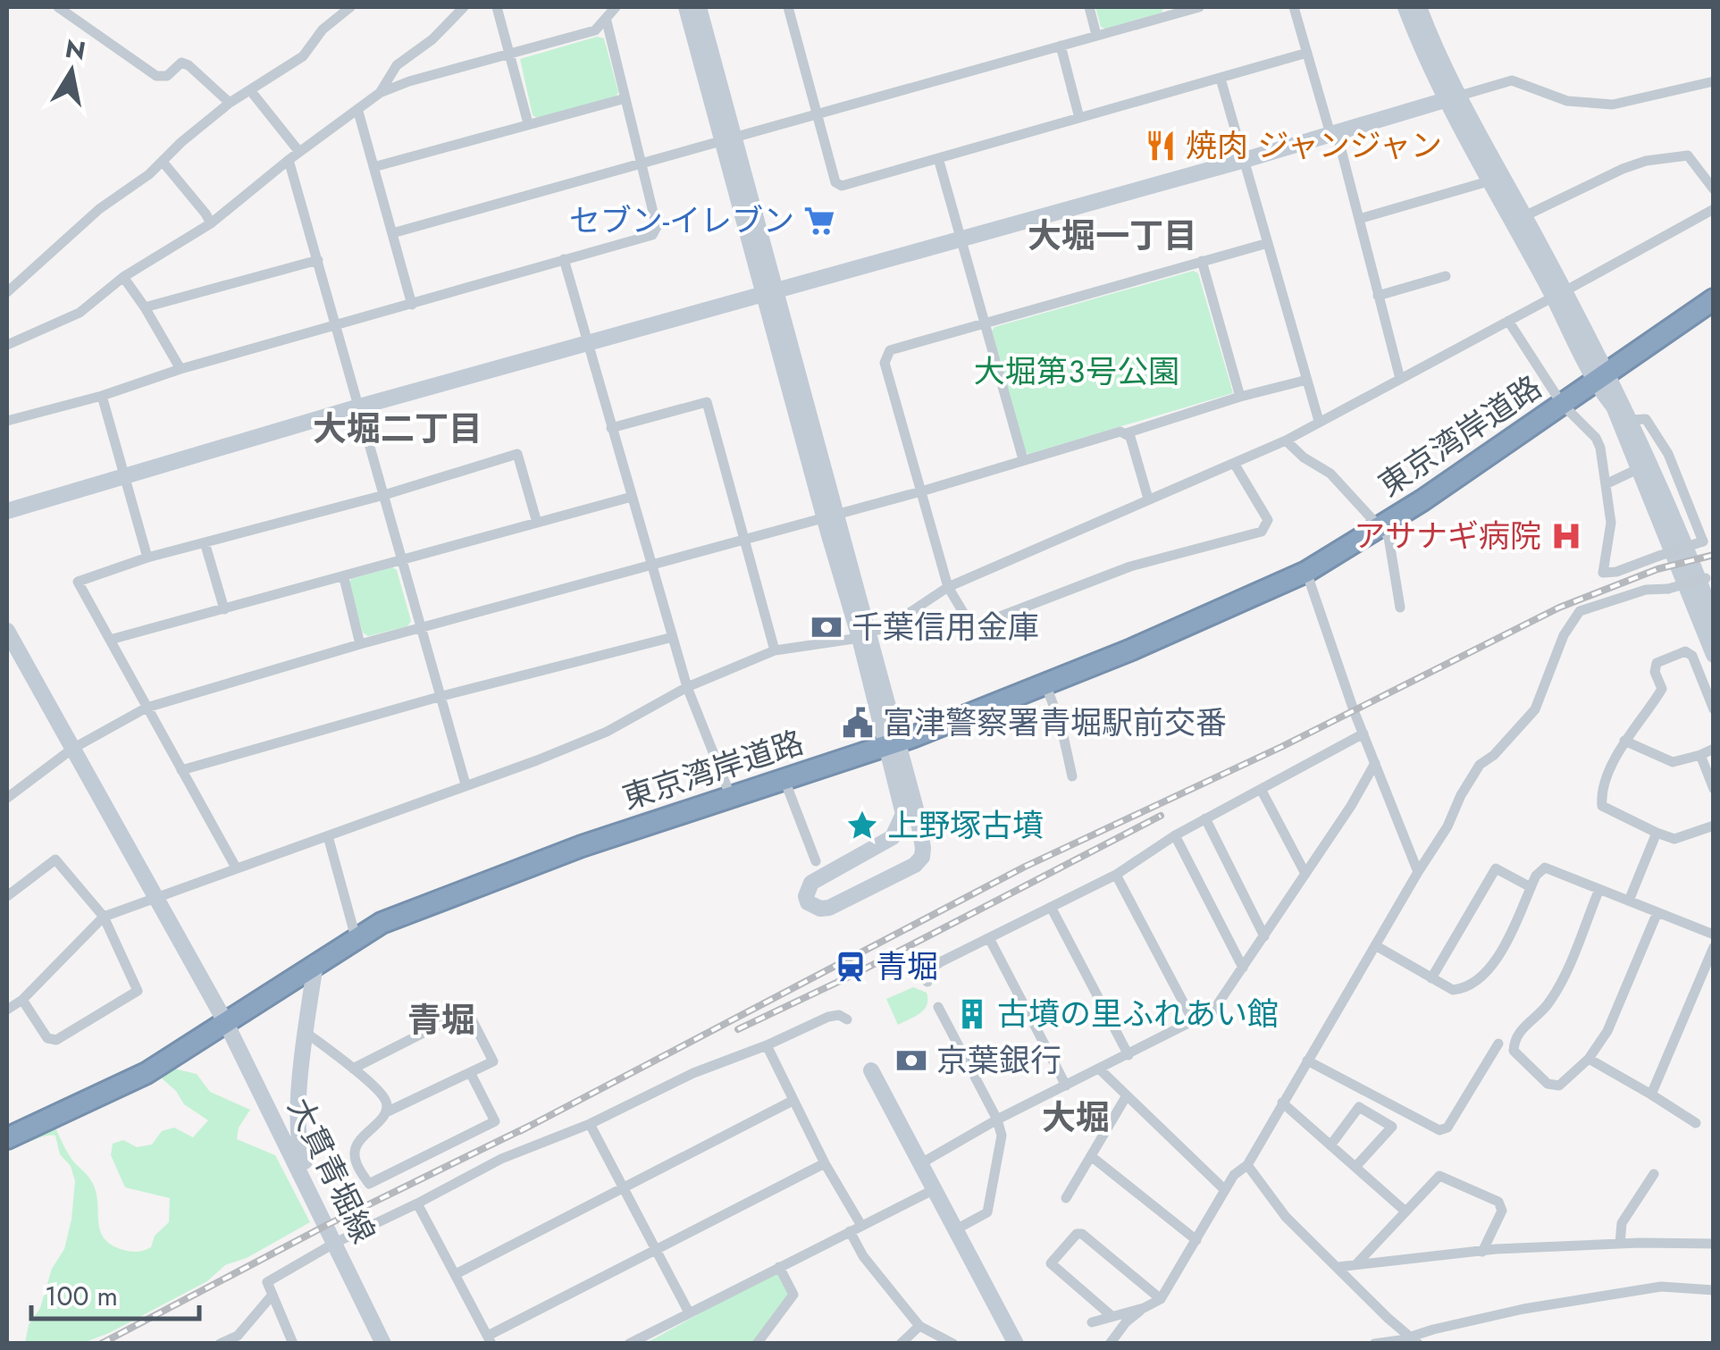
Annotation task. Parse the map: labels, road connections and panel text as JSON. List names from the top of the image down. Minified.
{"streets":{"highway":["東京湾岸道路"],"street":["大貫青堀線"]},"crossings":[["東京湾岸道路","大貫青堀線"]],"districts":["大堀一丁目","大堀二丁目","青堀","大堀"],"parks":["大堀第３号公園"],"places":{"restaurant":["焼肉 ジャンジャン"],"supermarket":["セブン-イレブン"],"hospital":["アサナギ病院"],"bank":["千葉信用金庫","京葉銀行"],"public building":["富津警察署青堀駅前交番"],"place":["上野塚古墳"],"station":["青堀"],"building":["古墳の里ふれあい館"]},"scale_bar":"100 m","north":"top"}
